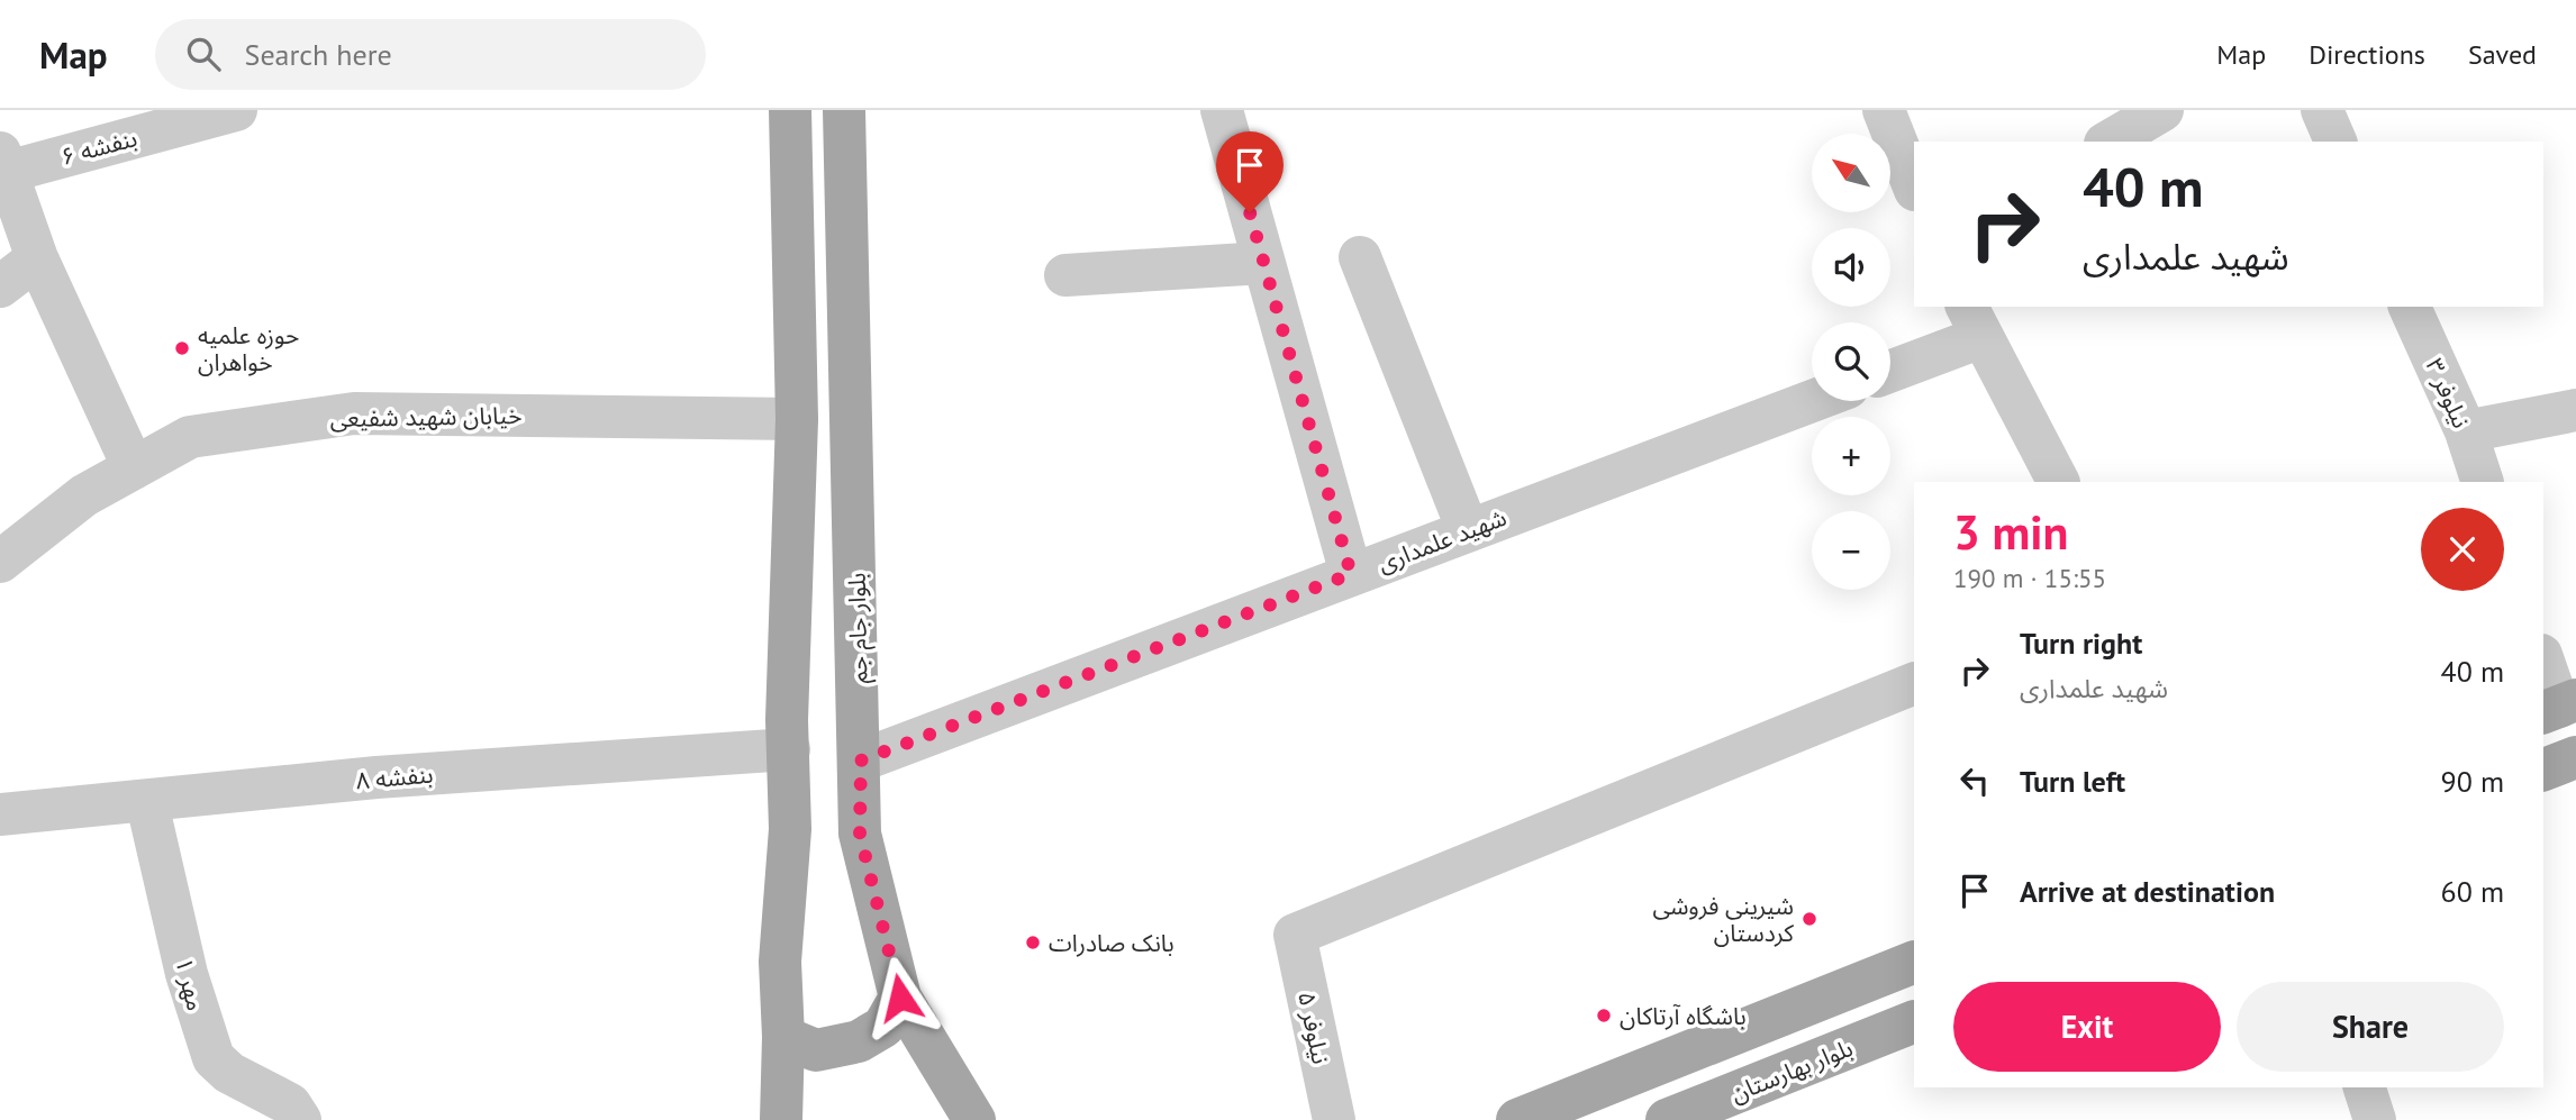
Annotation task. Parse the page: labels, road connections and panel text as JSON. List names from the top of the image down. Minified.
{"streets":{"main road":["بلوار جام جم","بلوار بهارستان"],"street":["بنفشه ۶","نیلوفر ۳","خیابان شهید شفیعی","شهید علمداری","بنفشه ۸","مهر ۱","نیلوفر ۵"]},"crossings":[["شهید علمداری","بلوار جام جم"],["بنفشه ۸","مهر ۱"]],"places":["حوزه علمیه خواهران","شیرینی فروشی کردستان","بانک صادرات","باشگاه آرتاکان"],"north":"top left","page":{"header":"Map","search":"Search here","nav":["Map","Directions","Saved"],"map_buttons":["+","−"],"turn":["40 m","شهید علمداری"],"heading":["3 min","190 m · 15:55"],"list":[{"name":"Turn right","note":"شهید علمداری","value":"40 m"},{"name":"Turn left","value":"90 m"},{"name":"Arrive at destination","value":"60 m"}],"buttons":["Exit","Share"]}}
